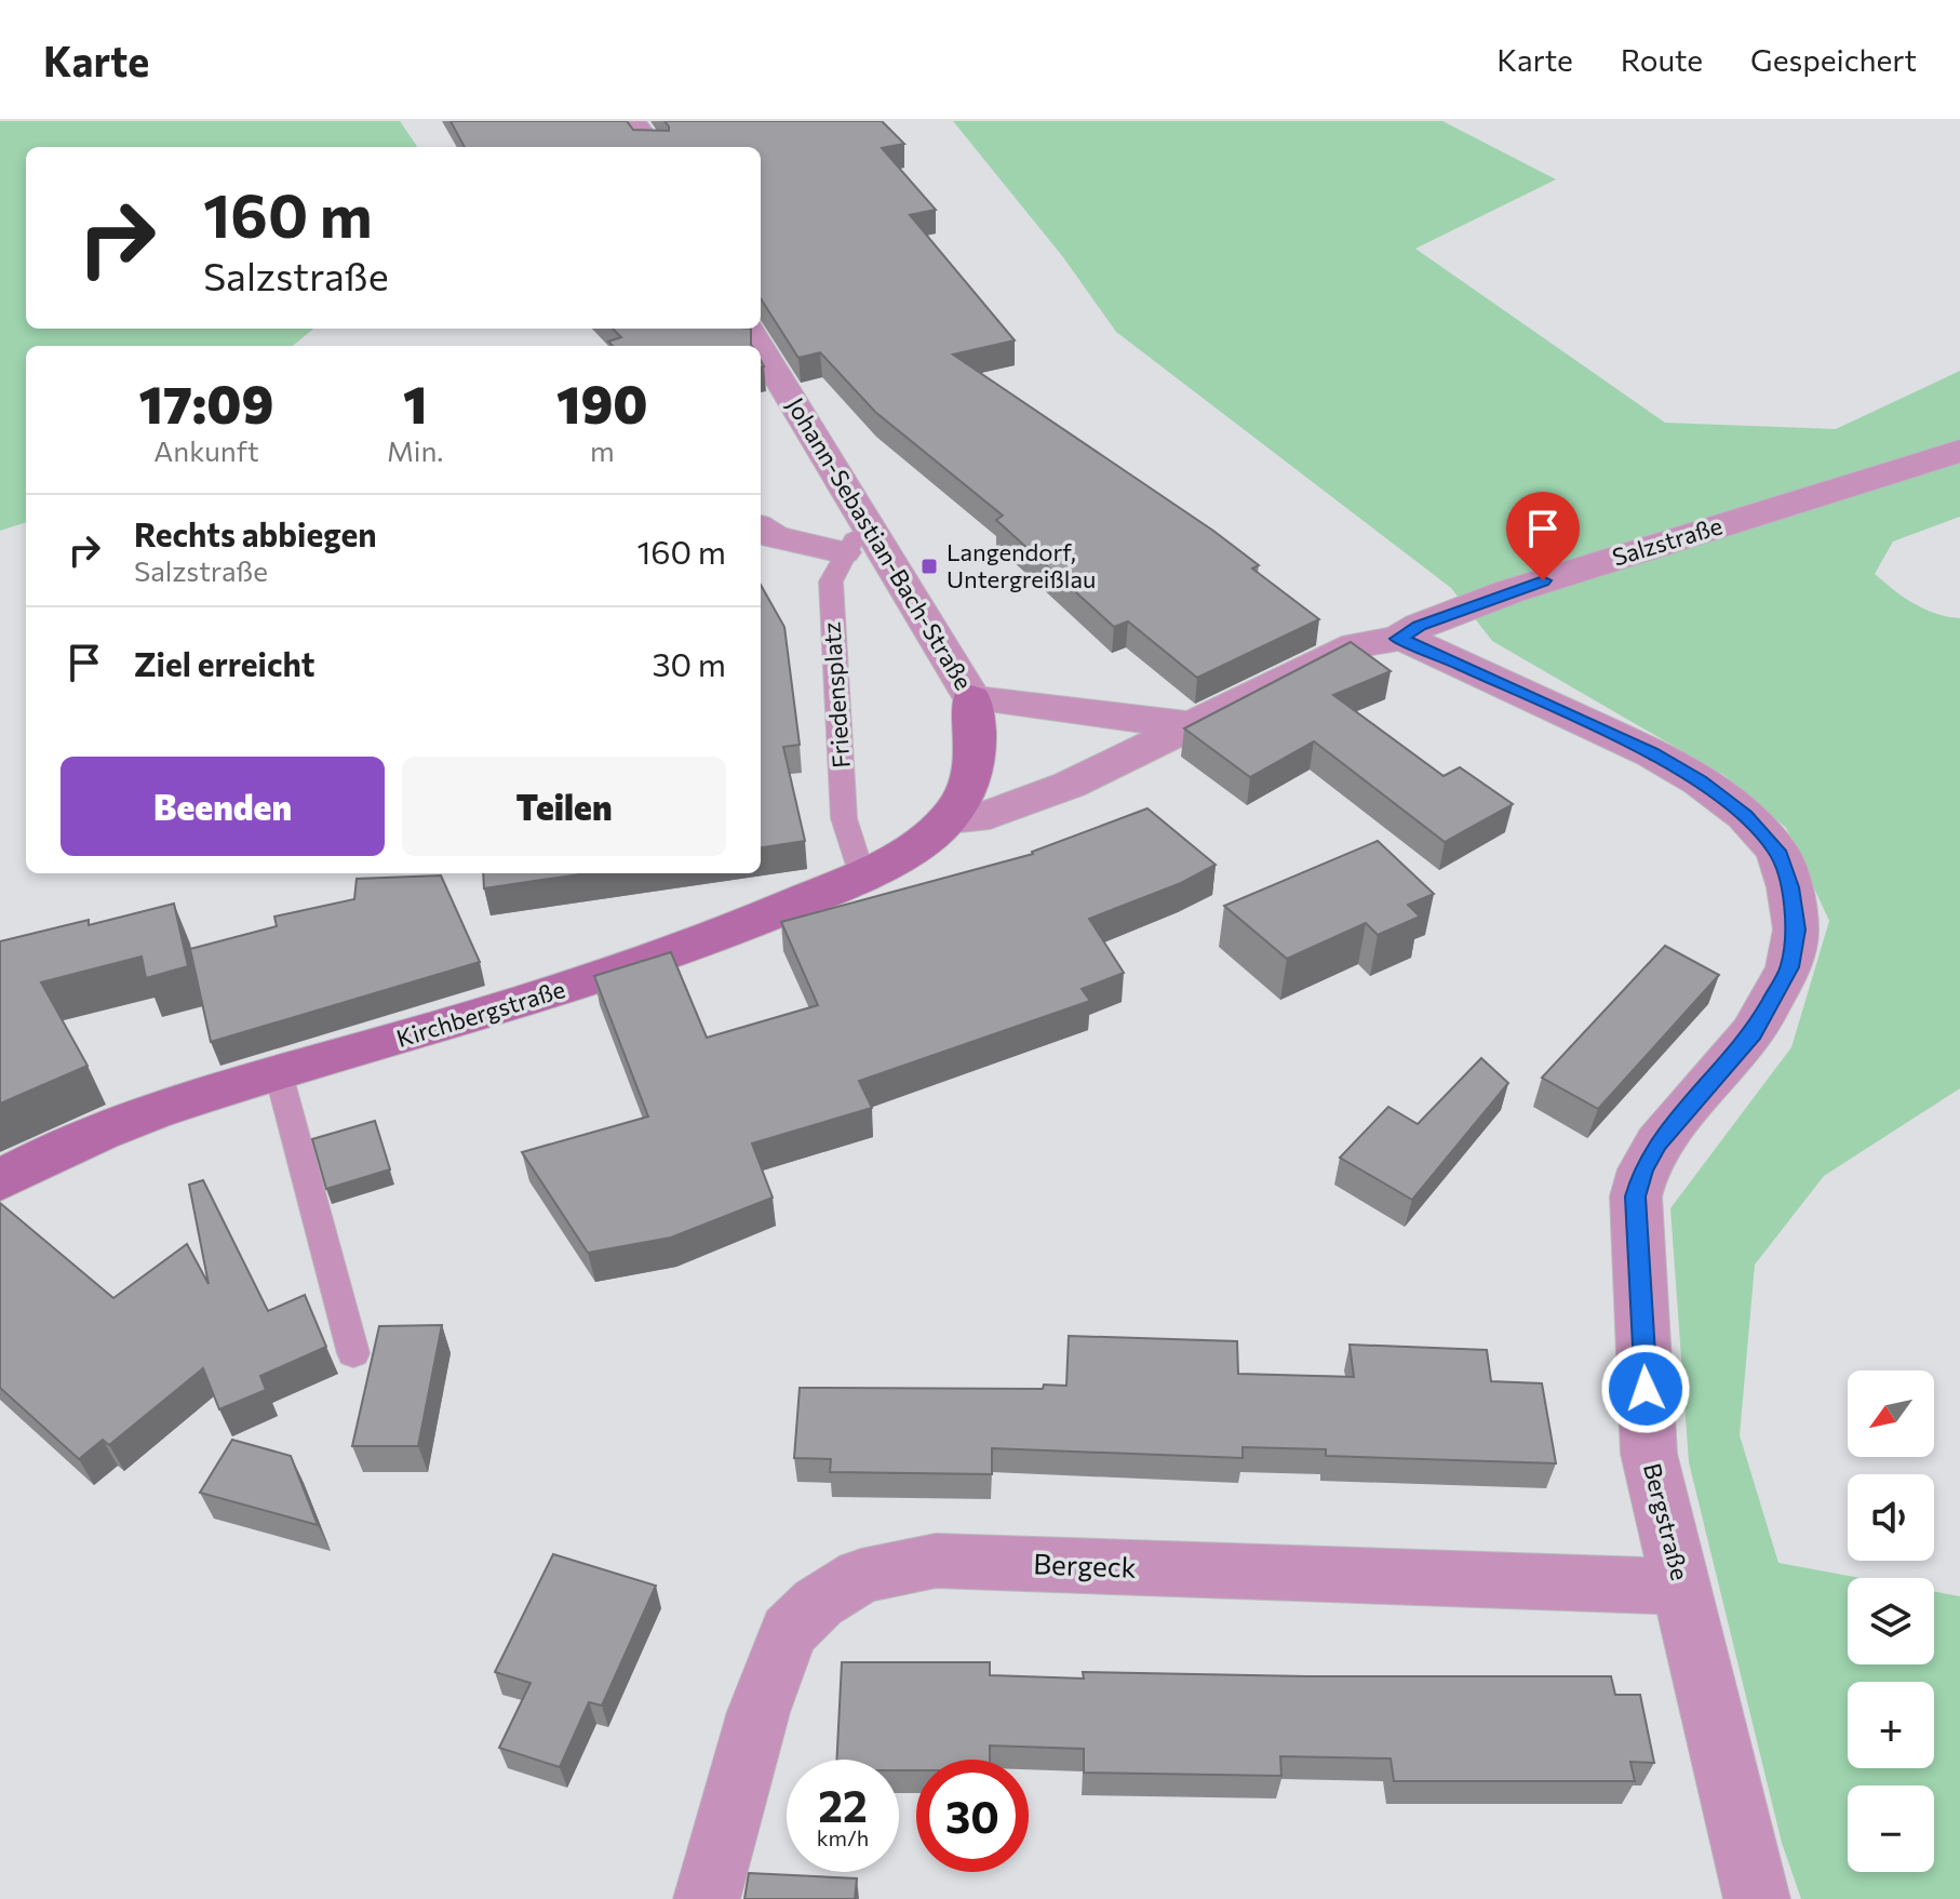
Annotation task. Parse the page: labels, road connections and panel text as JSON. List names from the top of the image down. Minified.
{"streets":{"street":["Salzstraße","Johann-Sebastian-Bach-Straße","Kirchbergstraße","Bergstraße","Bergeck"],"lane":["Friedensplatz"]},"crossings":[["Salzstraße","Johann-Sebastian-Bach-Straße"],["Salzstraße","Kirchbergstraße"],["Salzstraße","Bergstraße"],["Johann-Sebastian-Bach-Straße","Kirchbergstraße"],["Friedensplatz","Kirchbergstraße"],["Bergstraße","Bergeck"]],"places":{"transit":["Langendorf, Untergreißlau"]},"north":"bottom left","page":{"header":"Karte","nav":["Karte","Route","Gespeichert"],"turn":["160 m","Salzstraße"],"eta":["17:09","Ankunft","1","Min.","190","m"],"list":[{"name":"Rechts abbiegen","note":"Salzstraße","value":"160 m"},{"name":"Ziel erreicht","value":"30 m"}],"buttons":["Beenden","Teilen"],"map_buttons":["+","−"],"speed":"22 km/h","limit":"30"}}
